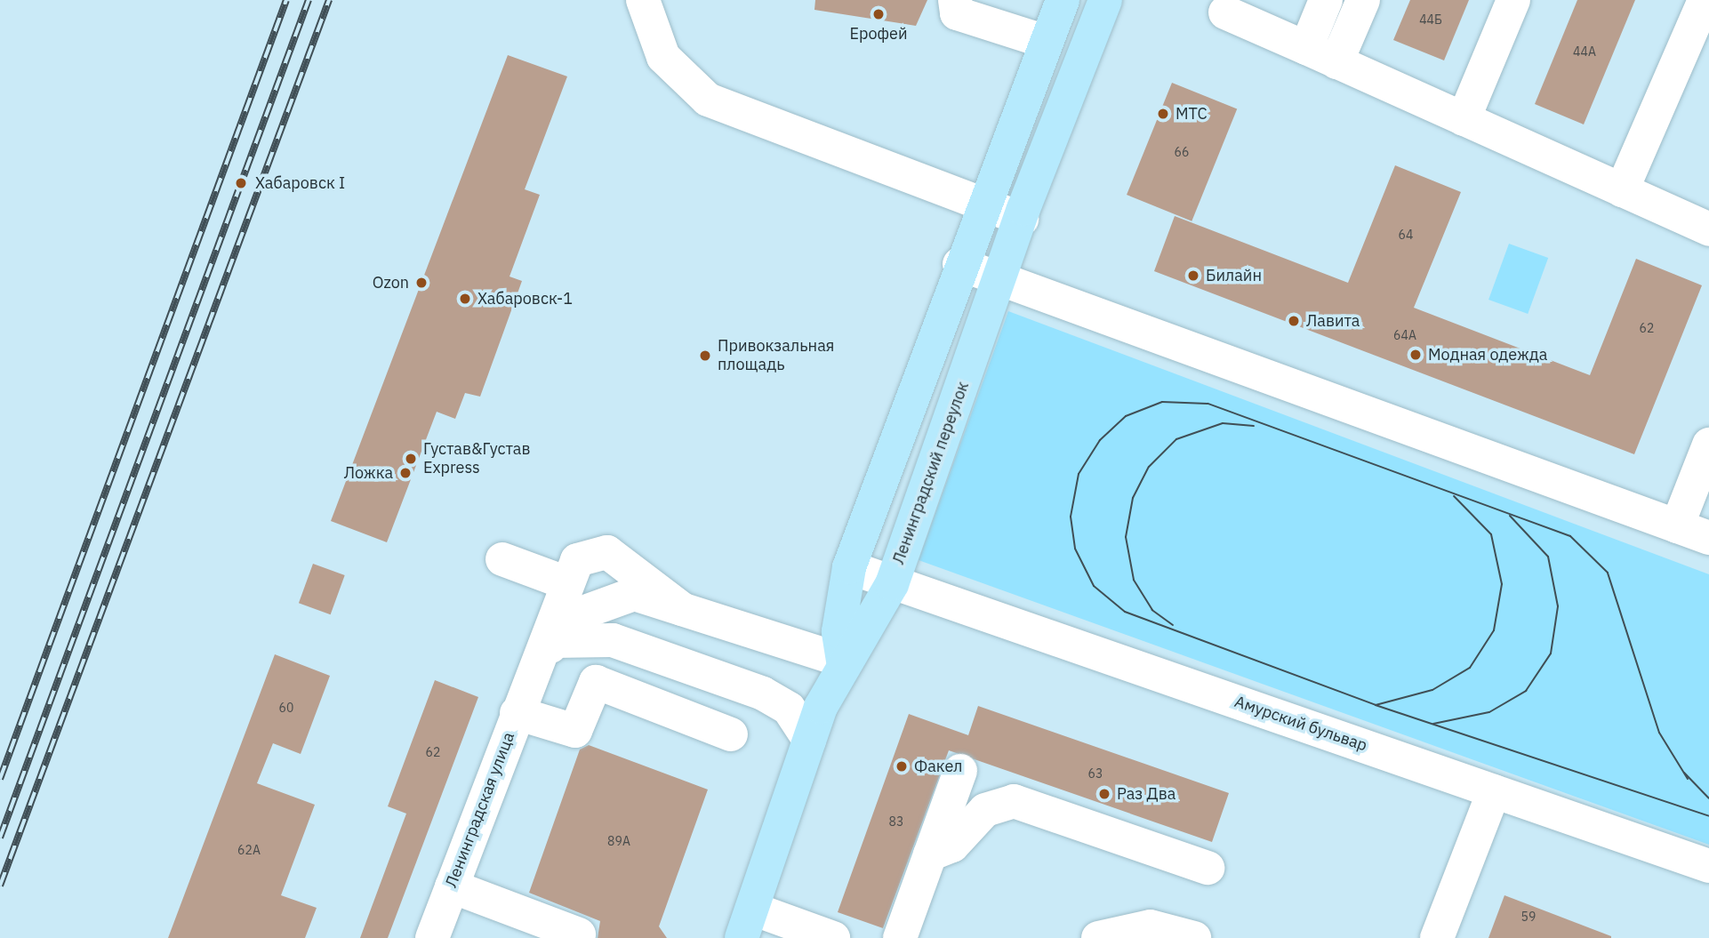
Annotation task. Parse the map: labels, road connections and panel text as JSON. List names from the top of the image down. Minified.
{"streets":{"main road":["Ленинградский переулок"],"street":["Амурский бульвар","Ленинградская улица"]},"crossings":[["Ленинградский переулок","Амурский бульвар"]],"places":["Ерофей","МТС","Хабаровск I","Билайн","Ozon","Хабаровск-1","Лавита","Модная одежда","Привокзальная площадь","Густав&Густав Express","Ложка","Факел","Раз Два"],"house_numbers":["44Б","44А","66","64","62","64А","60","62","63","83","89А","62А","59"]}
